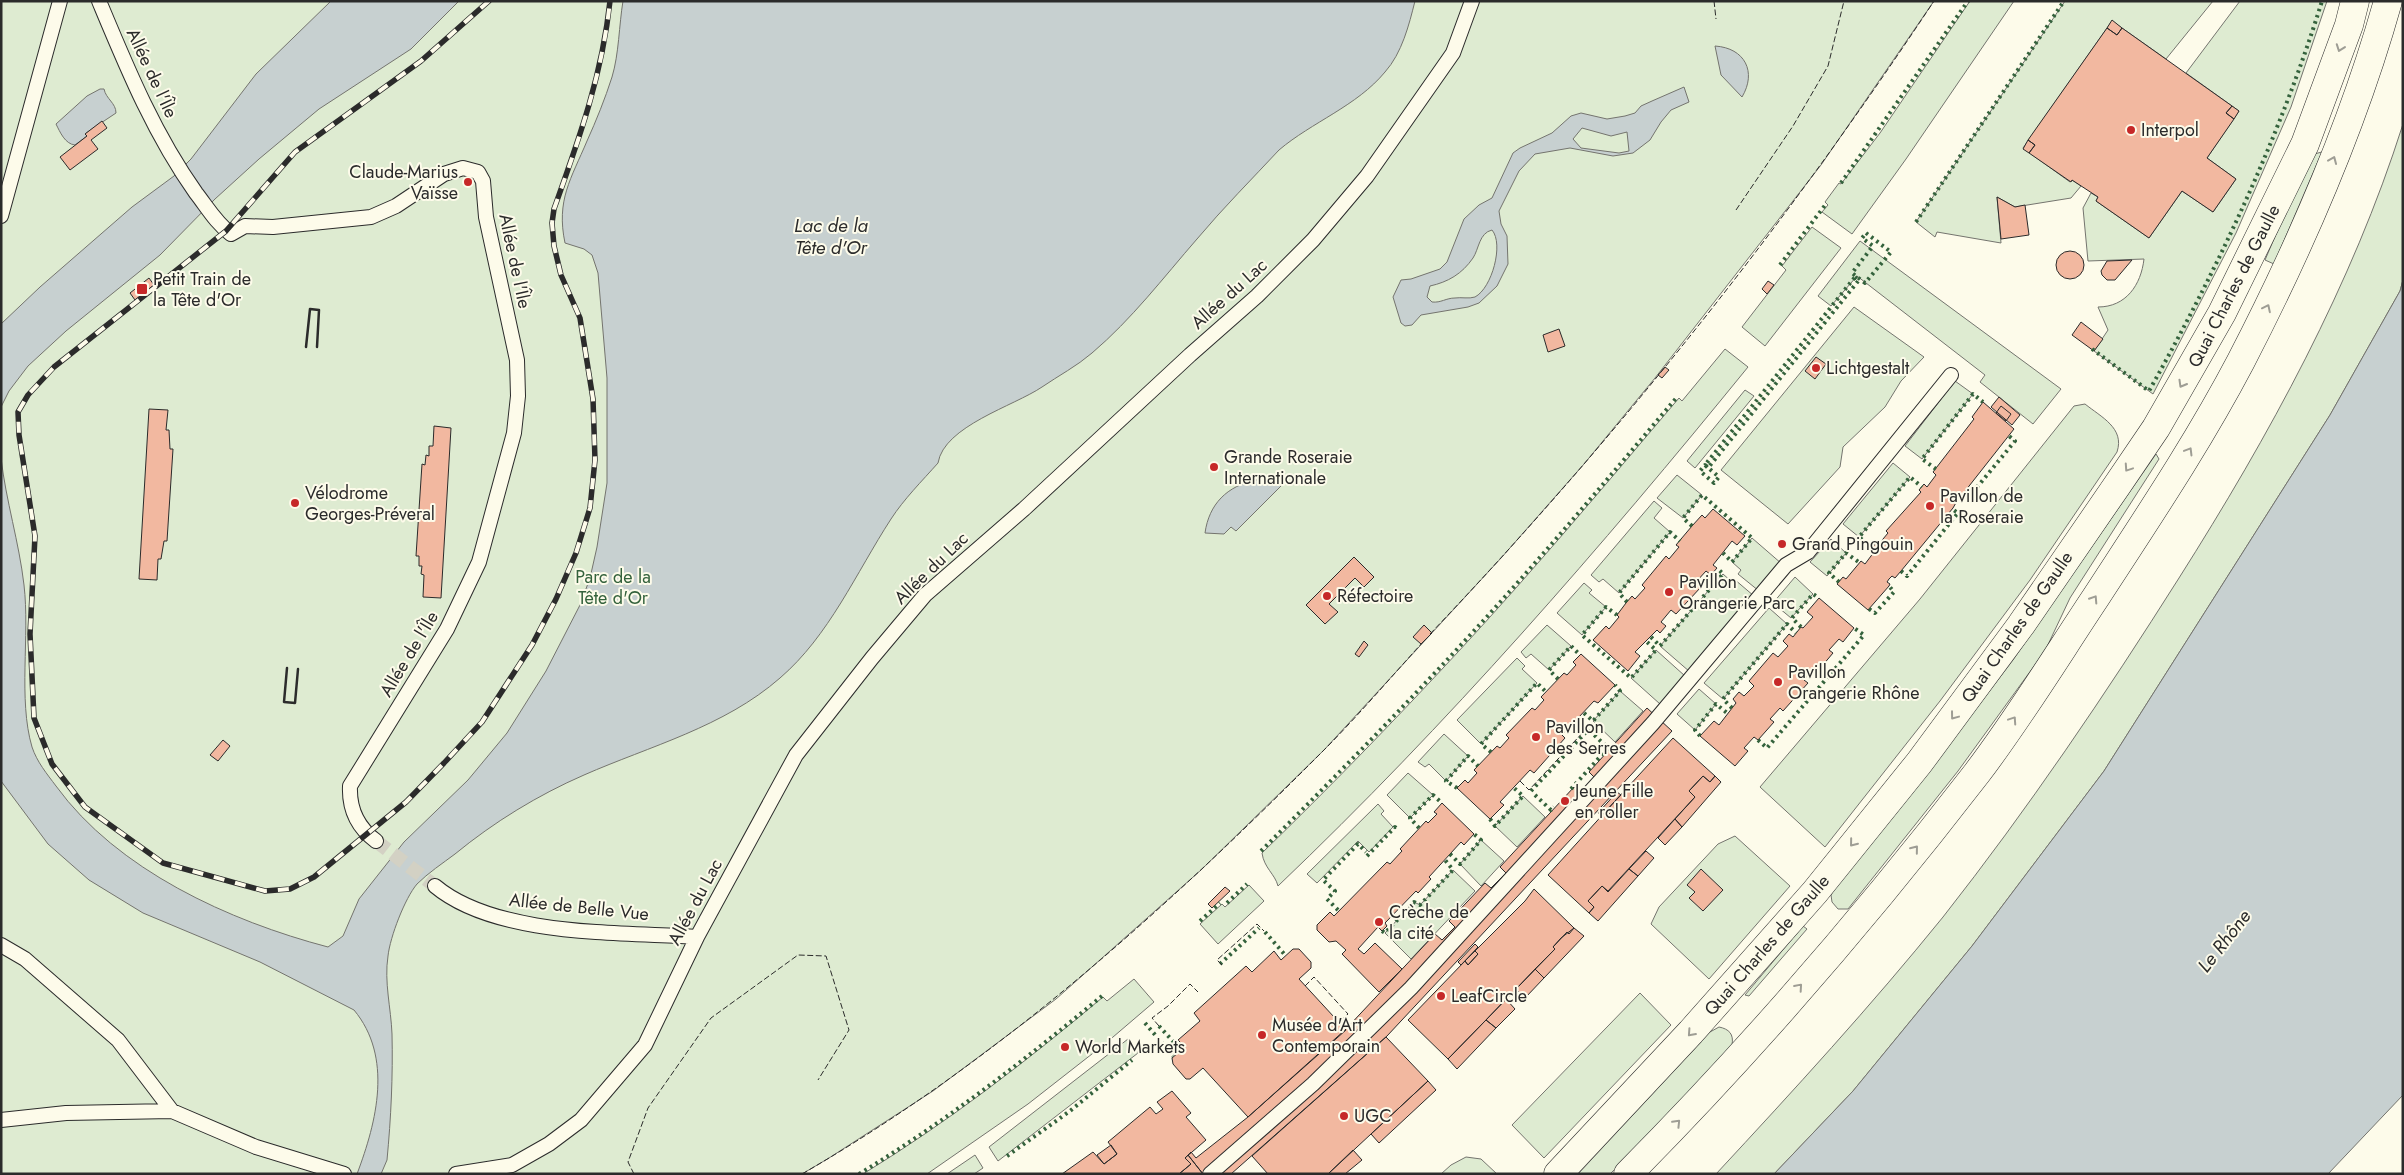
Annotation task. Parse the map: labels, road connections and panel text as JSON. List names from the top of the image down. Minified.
{"streets":{"main road":["Quai Charles de Gaulle"],"street":["Allée de l'Île","Allée du Lac","Allée de Belle Vue"]},"crossings":[["Allée du Lac","Allée de Belle Vue"]],"water":["Lac de la Tête d'Or","Le Rhône"],"parks":["Parc de la Tête d'Or"],"places":{"other":["Interpol","Claude-Marius Vaïsse","Lichtgestalt","Grande Roseraie Internationale","Vélodrome Georges-Préveral","Pavillon de la Roseraie","Grand Pingouin","Pavillon Orangerie Parc","Réfectoire","Pavillon Orangerie Rhône","Pavillon des Serres","Jeune Fille en roller","Crèche de la cité","LeafCircle","Musée d'Art Contemporain","World Markets","UGC"],"transit":["Petit Train de la Tête d'Or"]}}
